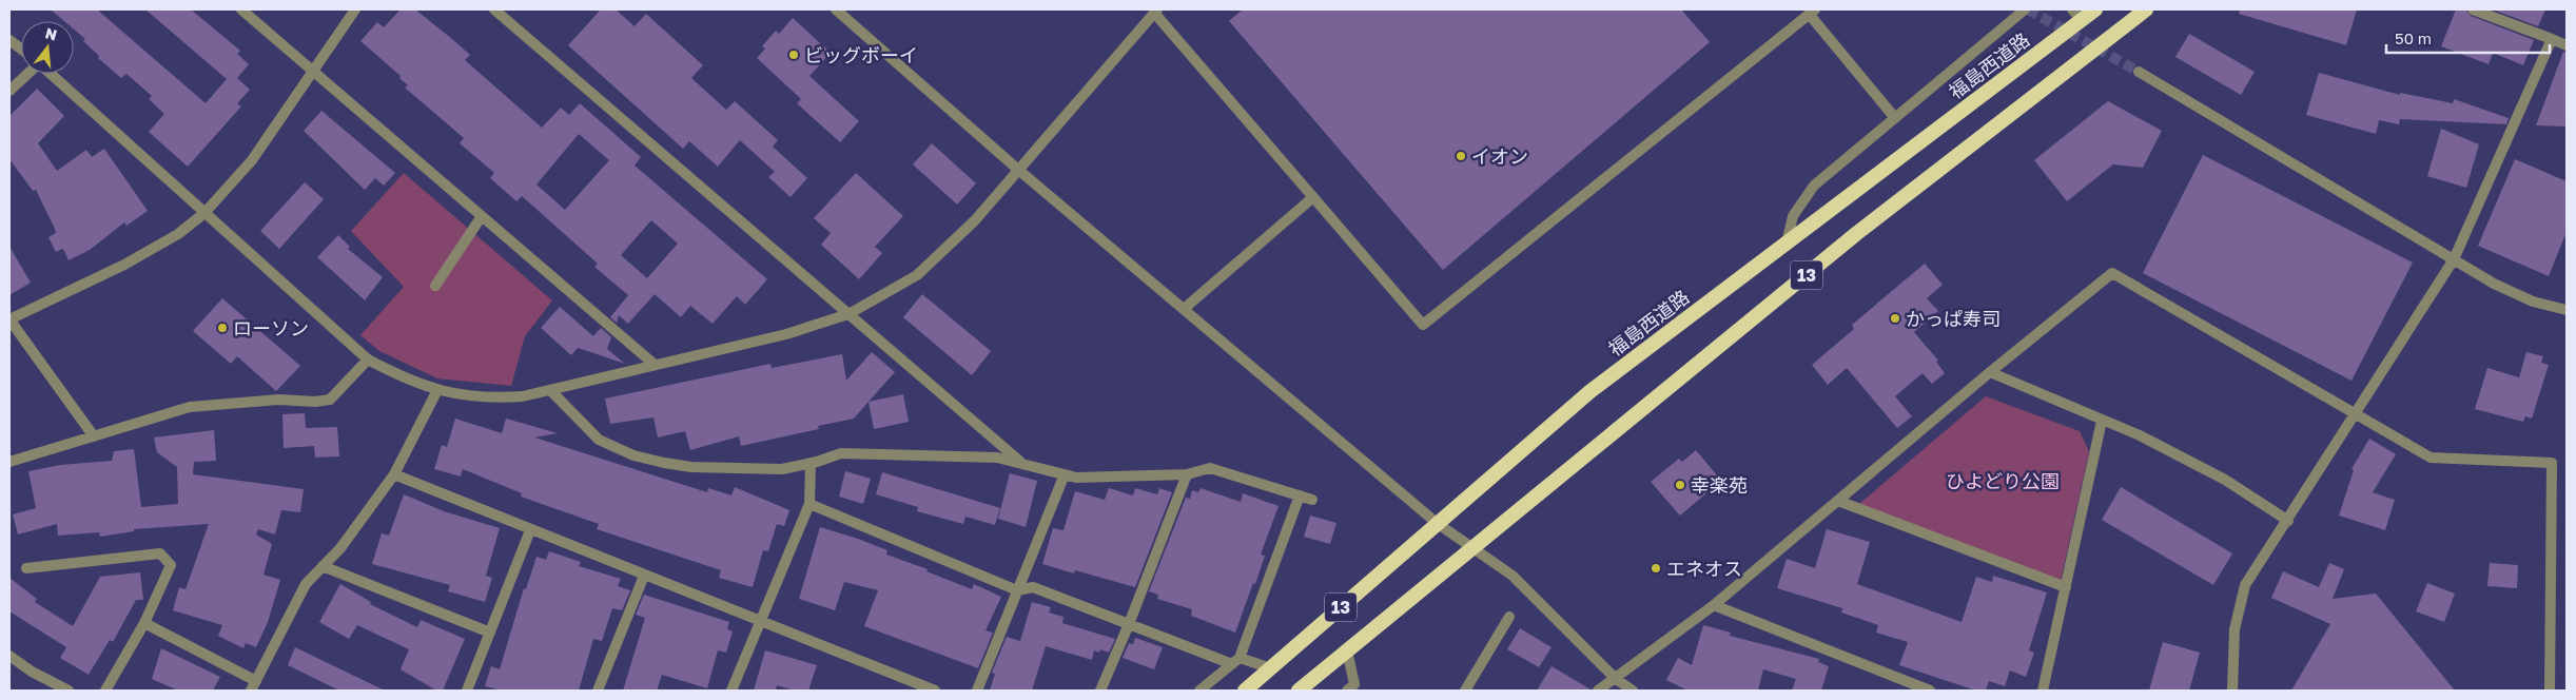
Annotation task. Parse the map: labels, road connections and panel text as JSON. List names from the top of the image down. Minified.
{"streets":{"highway":["福島西道路","13"]},"parks":["ひよどり公園"],"places":["ビッグボーイ","イオン","かっぱ寿司","ローソン","幸楽苑","エネオス"],"scale_bar":"50 m","north":"top"}
